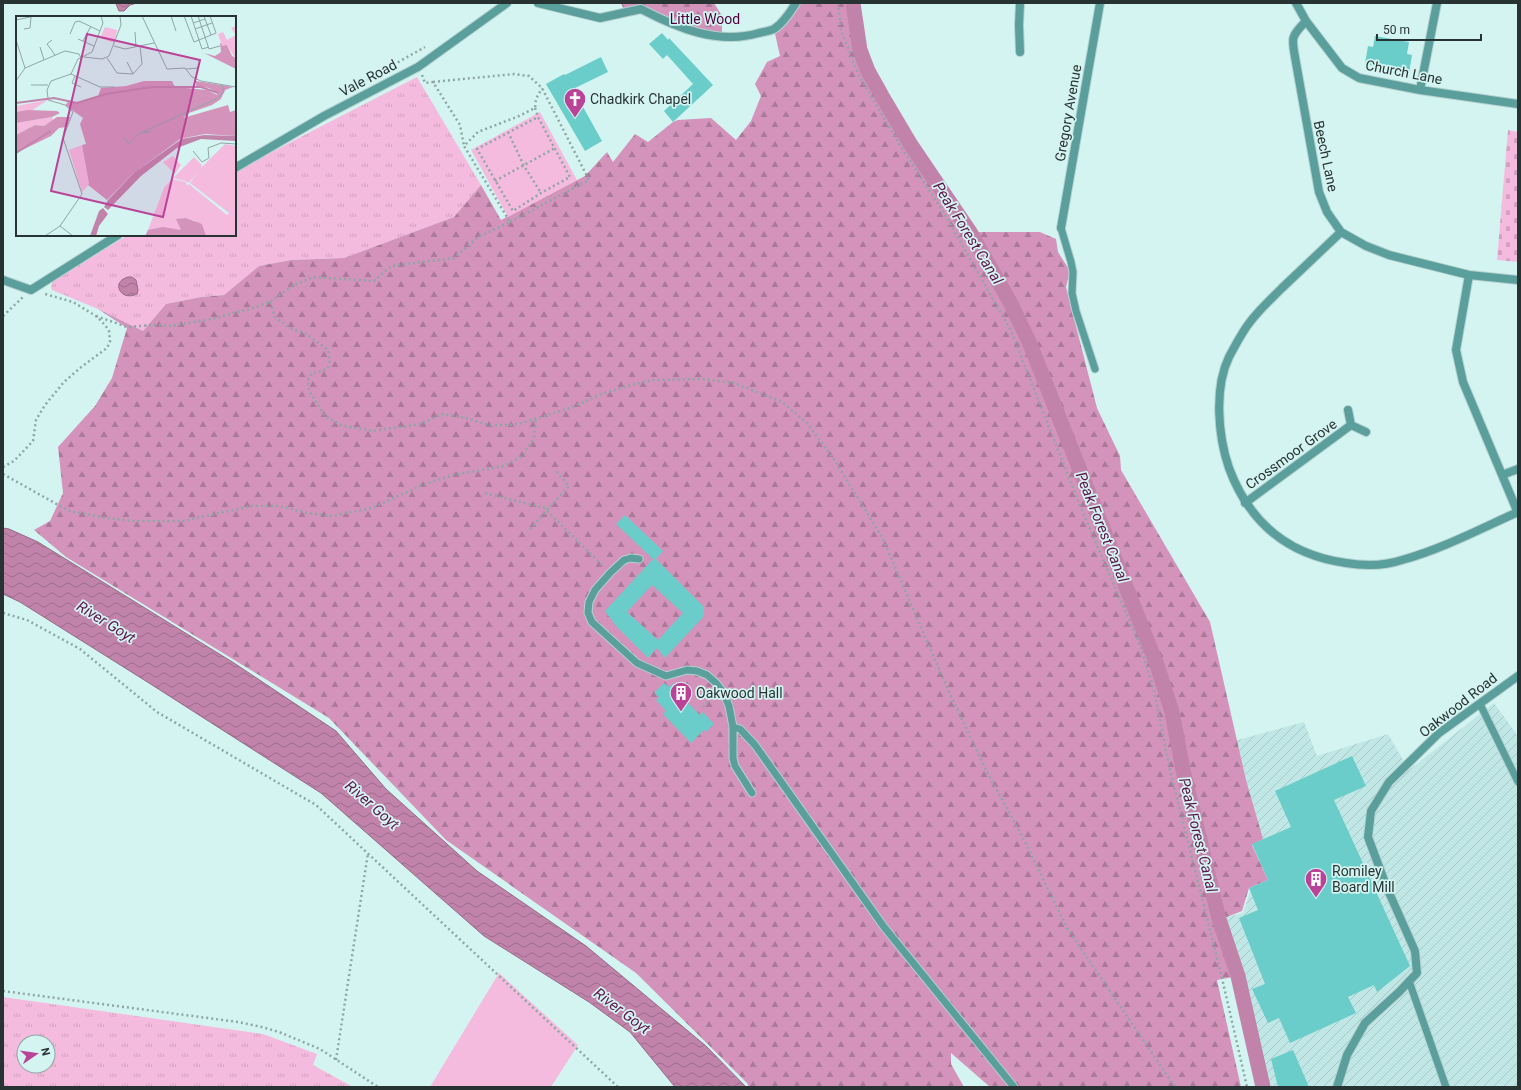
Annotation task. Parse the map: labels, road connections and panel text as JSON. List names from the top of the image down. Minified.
{"streets":{"street":["Church Lane","Vale Road","Gregory Avenue","Beech Lane","Crossmoor Grove","Oakwood Road"]},"crossings":[["Church Lane","Beech Lane"]],"water":["Peak Forest Canal","River Goyt"],"parks":["Little Wood"],"places":{"church":["Chadkirk Chapel"],"building":["Oakwood Hall","Romiley Board Mill"]},"scale_bar":"50 m","north":"right"}
